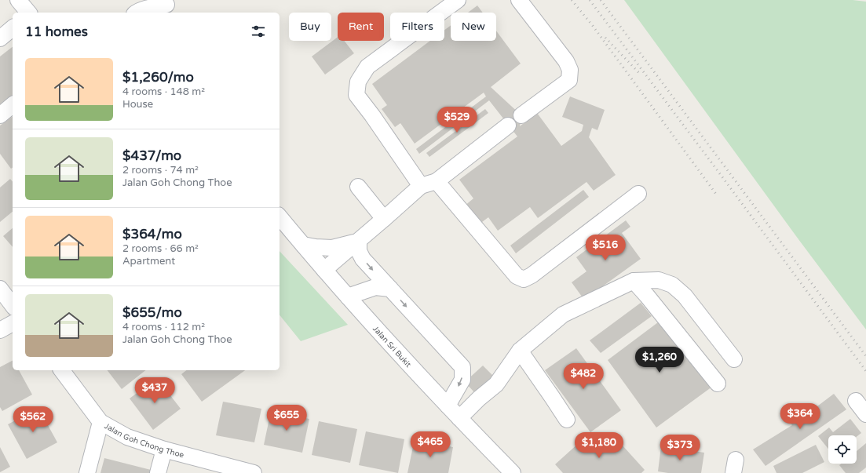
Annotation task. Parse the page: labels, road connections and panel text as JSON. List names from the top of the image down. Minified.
{"streets":{"street":["Jalan Sri Bukit","Jalan Goh Chong Thoe"]},"page":{"chip":["Buy","Rent","Filters","New"],"heading":"11 homes","list":[{"name":"$1,260/mo","note":"4 rooms · 148 m² · House"},{"name":"$437/mo","note":"2 rooms · 74 m² · Jalan Goh Chong Thoe"},{"name":"$364/mo","note":"2 rooms · 66 m² · Apartment"},{"name":"$655/mo","note":"4 rooms · 112 m² · Jalan Goh Chong Thoe"}],"price":["$529","$516","$1,260","$482","$437","$364","$655","$562","$465","$1,180","$373"]}}
